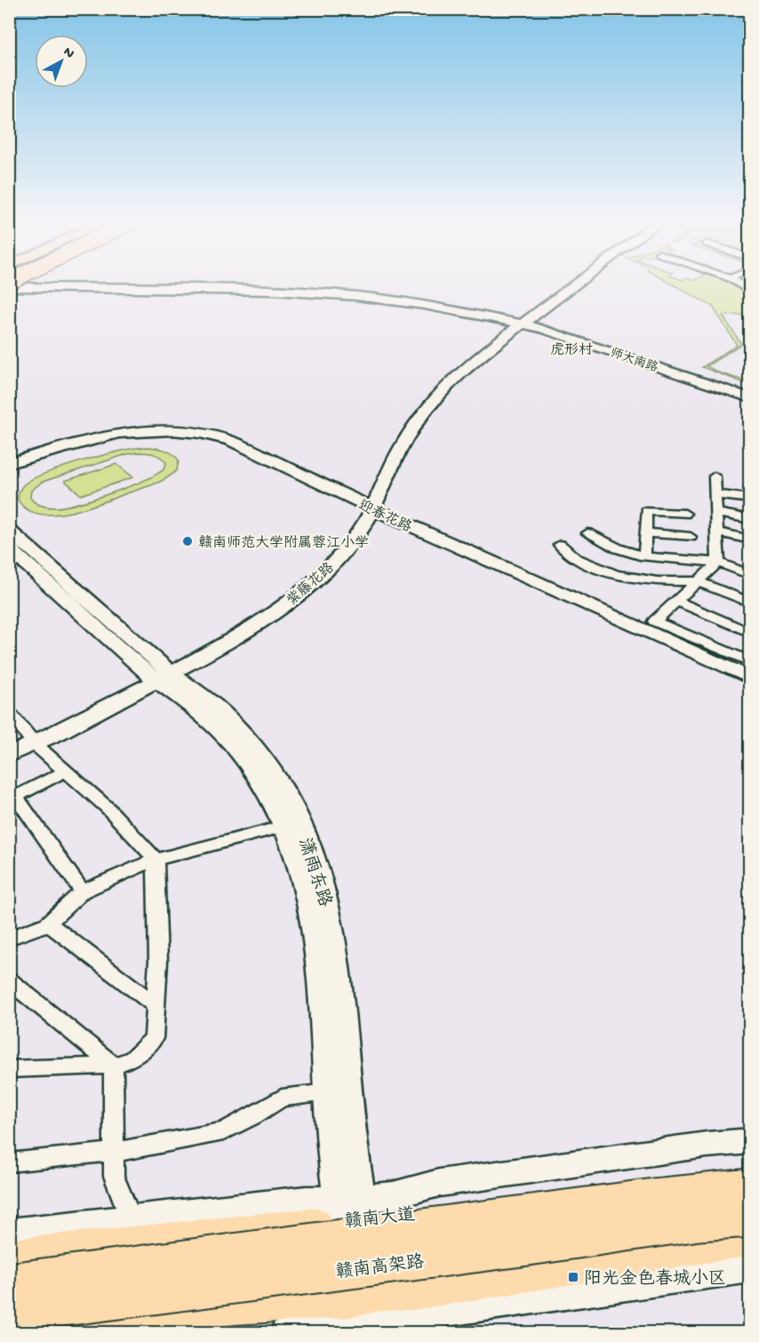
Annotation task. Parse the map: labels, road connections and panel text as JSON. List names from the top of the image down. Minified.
{"streets":{"highway":["赣南高架路"],"main road":["师大南路","迎春花路","紫藤花路","潇雨东路","赣南大道"]},"crossings":[["师大南路","紫藤花路"],["迎春花路","紫藤花路"],["紫藤花路","潇雨东路"],["潇雨东路","赣南大道"]],"districts":["虎形村"],"places":{"other":["赣南师范大学附属蓉江小学"],"transit":["阳光金色春城小区"]},"north":"top right"}
